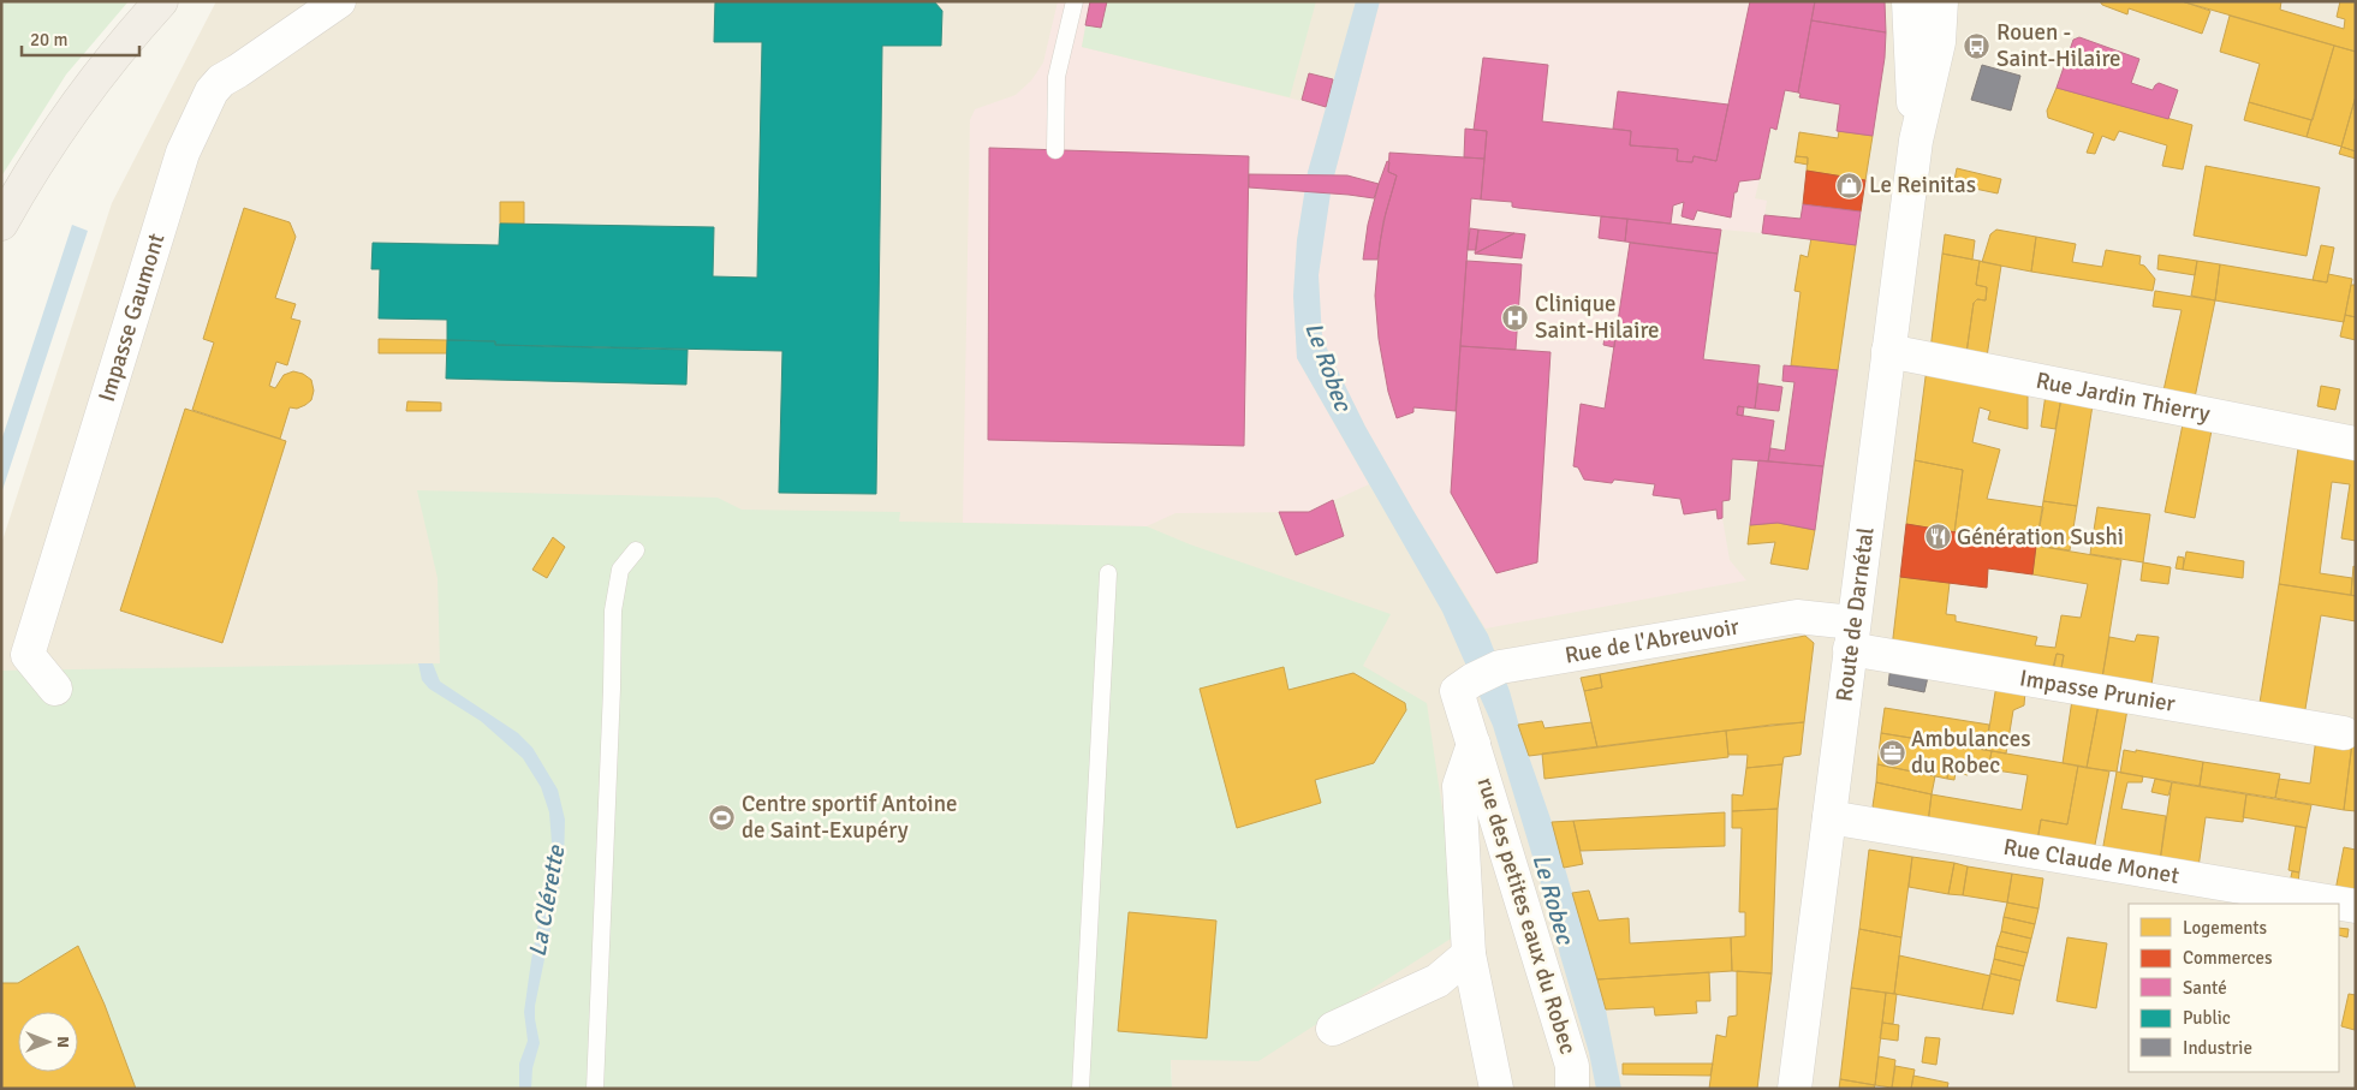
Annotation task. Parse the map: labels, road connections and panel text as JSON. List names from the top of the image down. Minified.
{"streets":{"street":["Impasse Gaumont","Rue Jardin Thierry","Route de Darnétal","Rue de l'Abreuvoir","Impasse Prunier","Rue Claude Monet","rue des petites eaux du Robec"]},"crossings":[["Rue Jardin Thierry","Route de Darnétal"],["Route de Darnétal","Rue de l'Abreuvoir"],["Route de Darnétal","Impasse Prunier"],["Route de Darnétal","Rue Claude Monet"],["Rue de l'Abreuvoir","Impasse Prunier"],["Rue de l'Abreuvoir","rue des petites eaux du Robec"]],"water":["Le Robec","La Clérette"],"places":{"bus stop":["Rouen - Saint-Hilaire"],"shop":["Le Reinitas"],"hospital":["Clinique Saint-Hilaire"],"restaurant":["Génération Sushi"],"office":["Ambulances du Robec"],"sports":["Centre sportif Antoine de Saint-Exupéry"]},"legend":["Logements","Commerces","Santé","Public","Industrie"],"scale_bar":"20 m","north":"right"}
